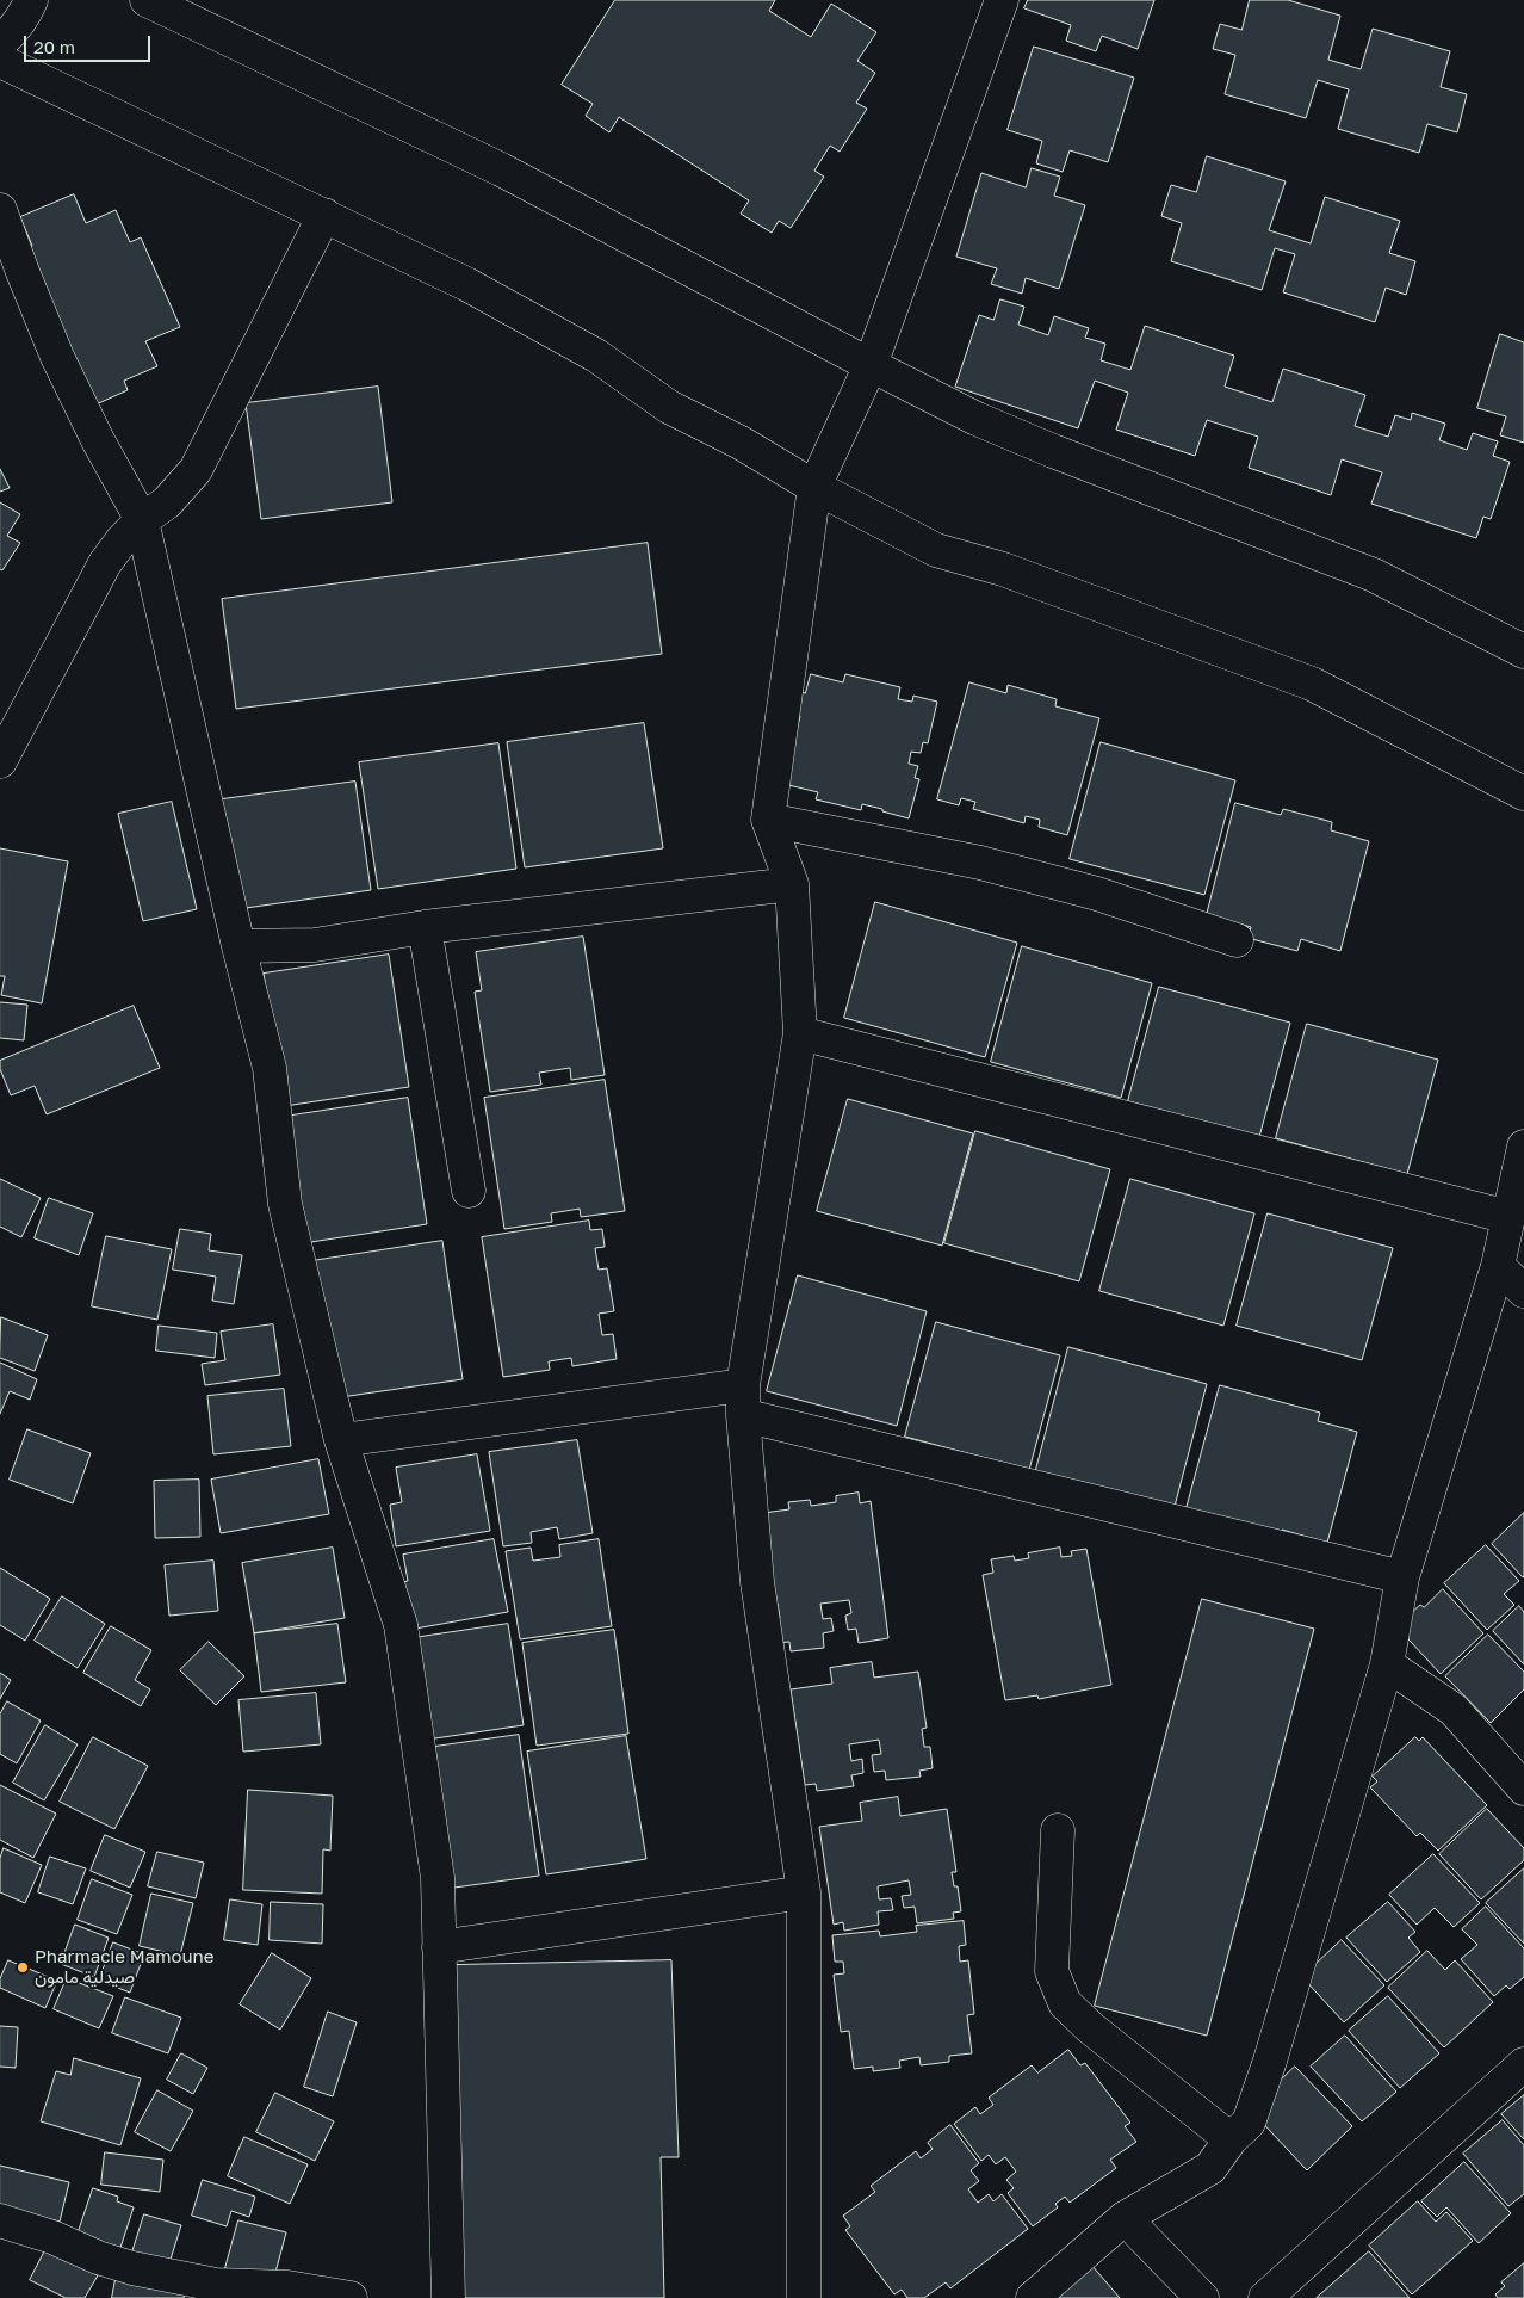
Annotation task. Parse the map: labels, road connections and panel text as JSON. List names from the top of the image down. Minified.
{"places":["Pharmacie Mamoune صيدلية مامون"],"scale_bar":"20 m"}
